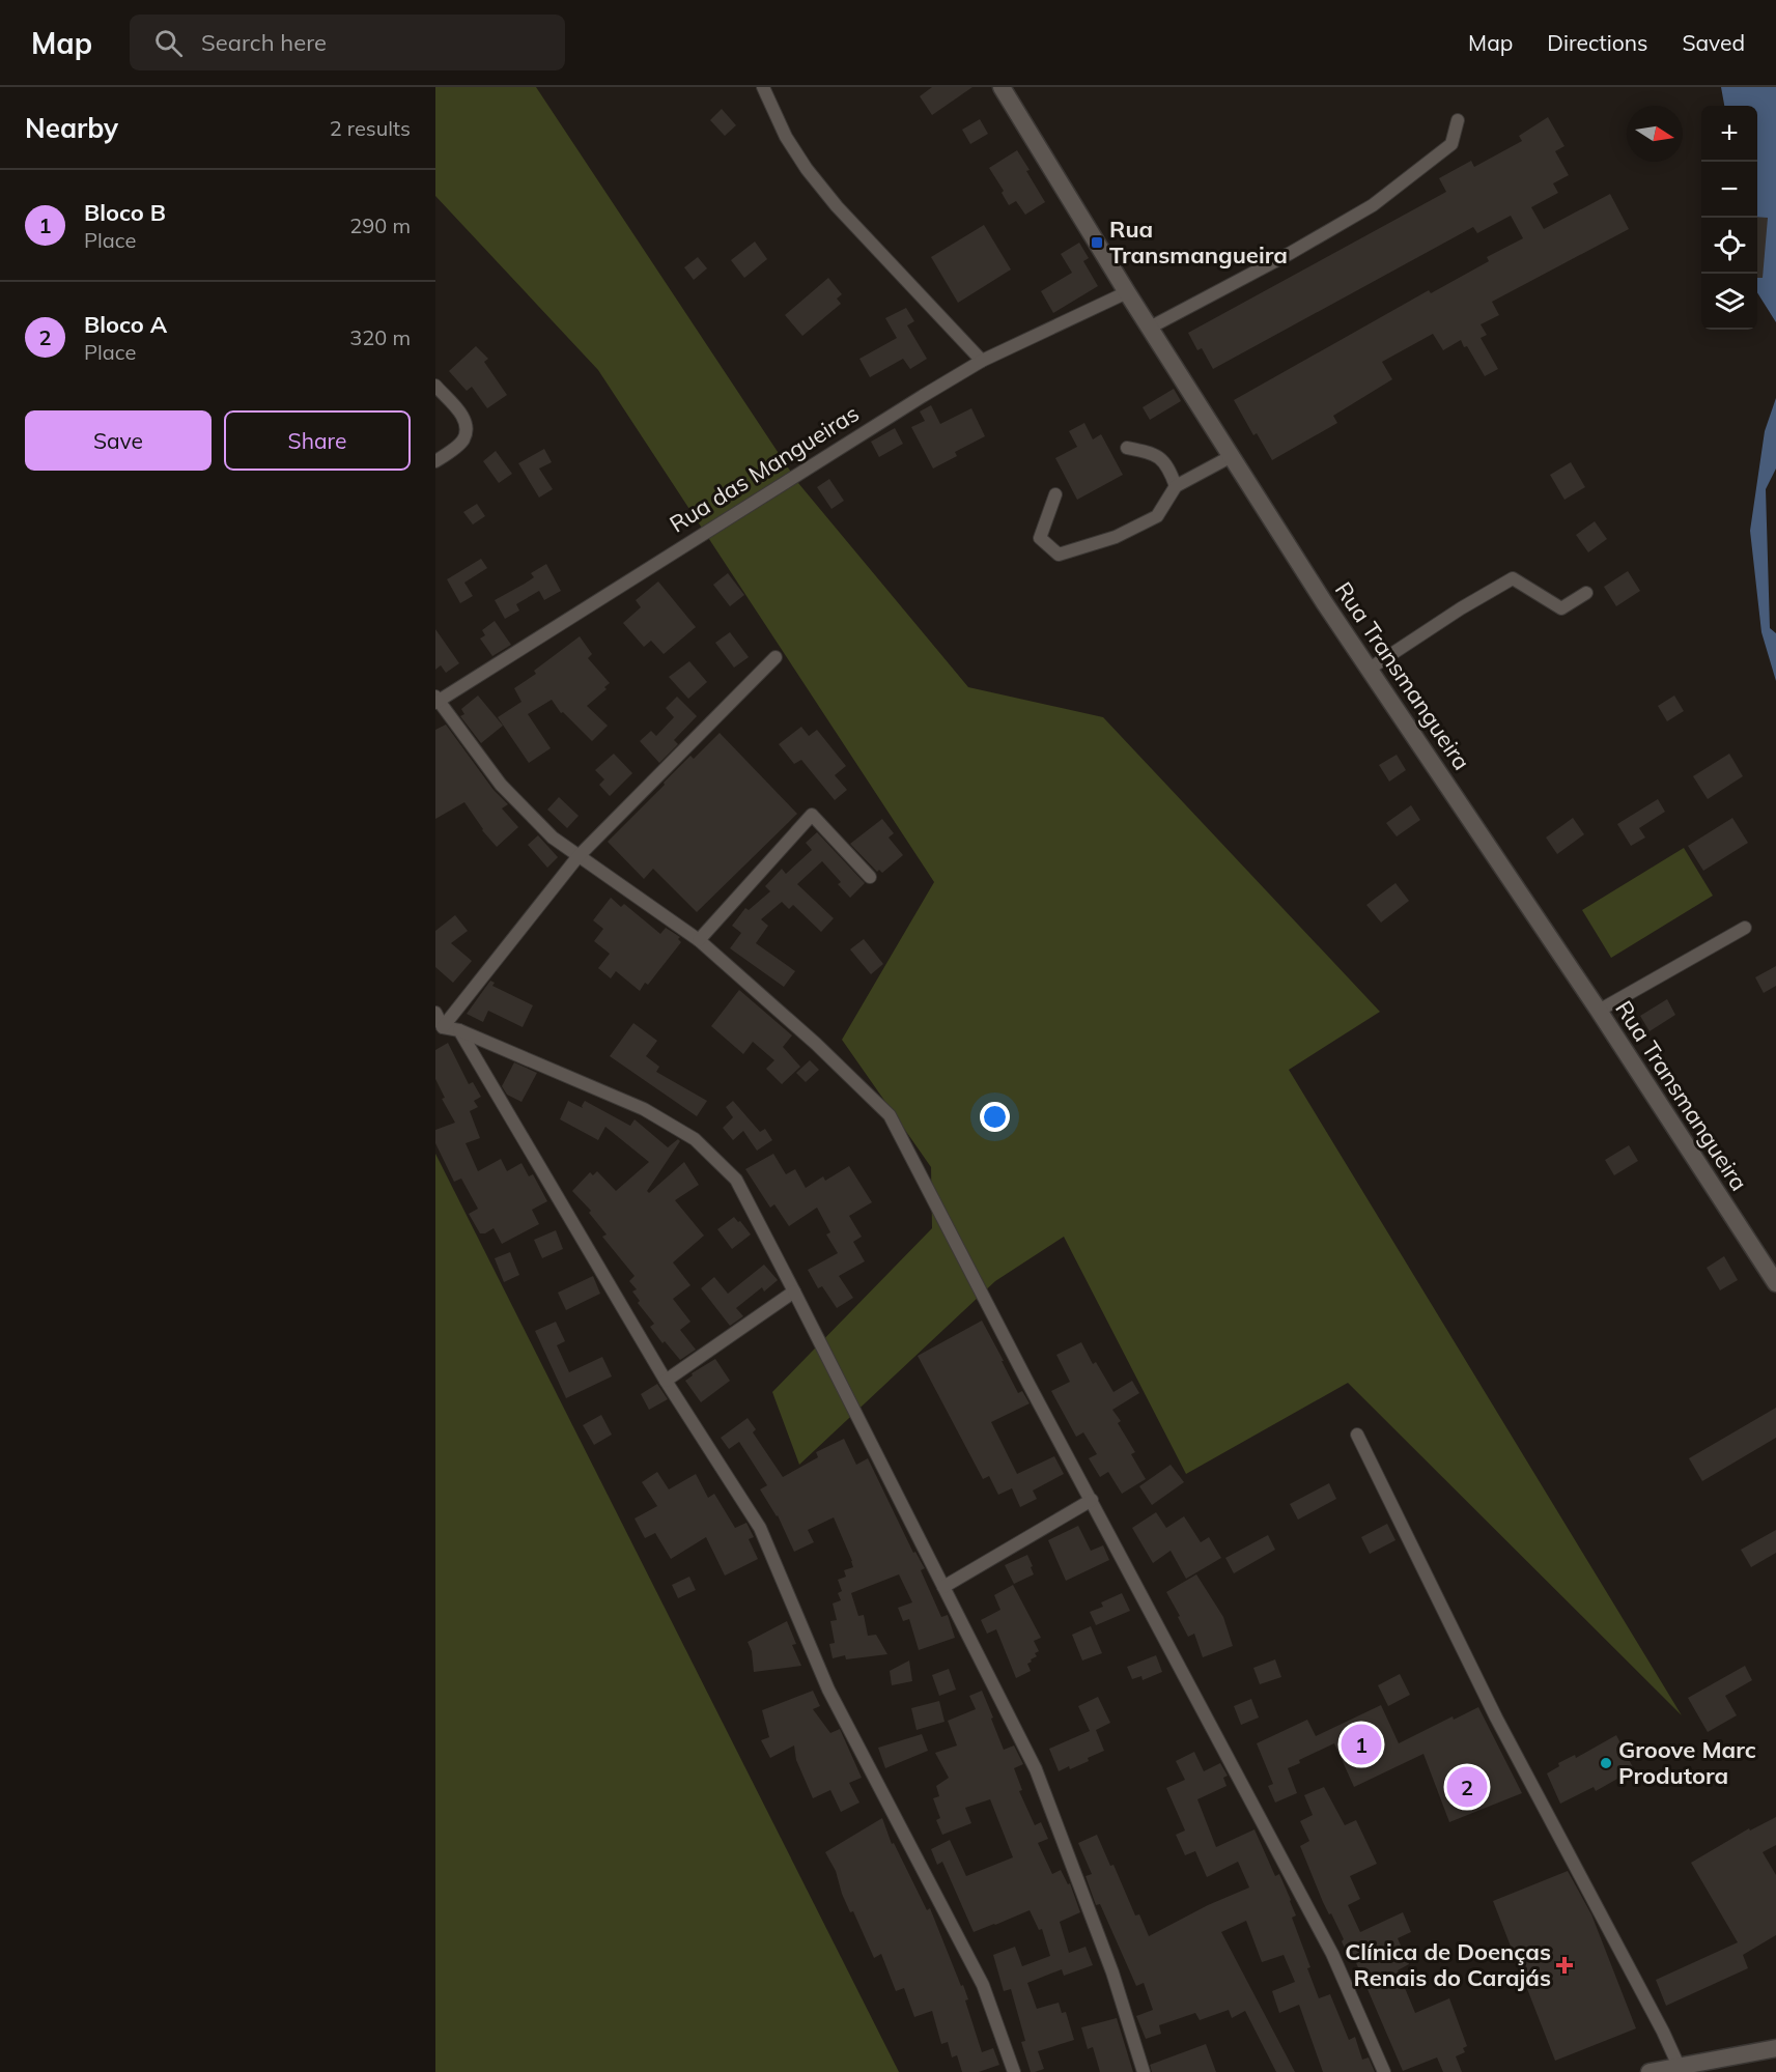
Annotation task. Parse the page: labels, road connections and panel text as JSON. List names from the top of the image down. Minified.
{"streets":{"street":["Rua das Mangueiras","Rua Transmangueira"]},"crossings":[["Rua das Mangueiras","Rua Transmangueira"]],"places":{"transit":["Rua Transmangueira"],"other":["Groove Marc Produtora"],"health":["Clínica de Doenças Renais do Carajás"]},"north":"right","page":{"header":"Map","search":"Search here","nav":["Map","Directions","Saved"],"heading":["Nearby","2 results"],"map_buttons":["+","−"],"list":[{"mark":"1","name":"Bloco B","note":"Place","value":"290 m"},{"mark":"2","name":"Bloco A","note":"Place","value":"320 m"}],"buttons":["Save","Share"],"pins":["1","2"]}}
